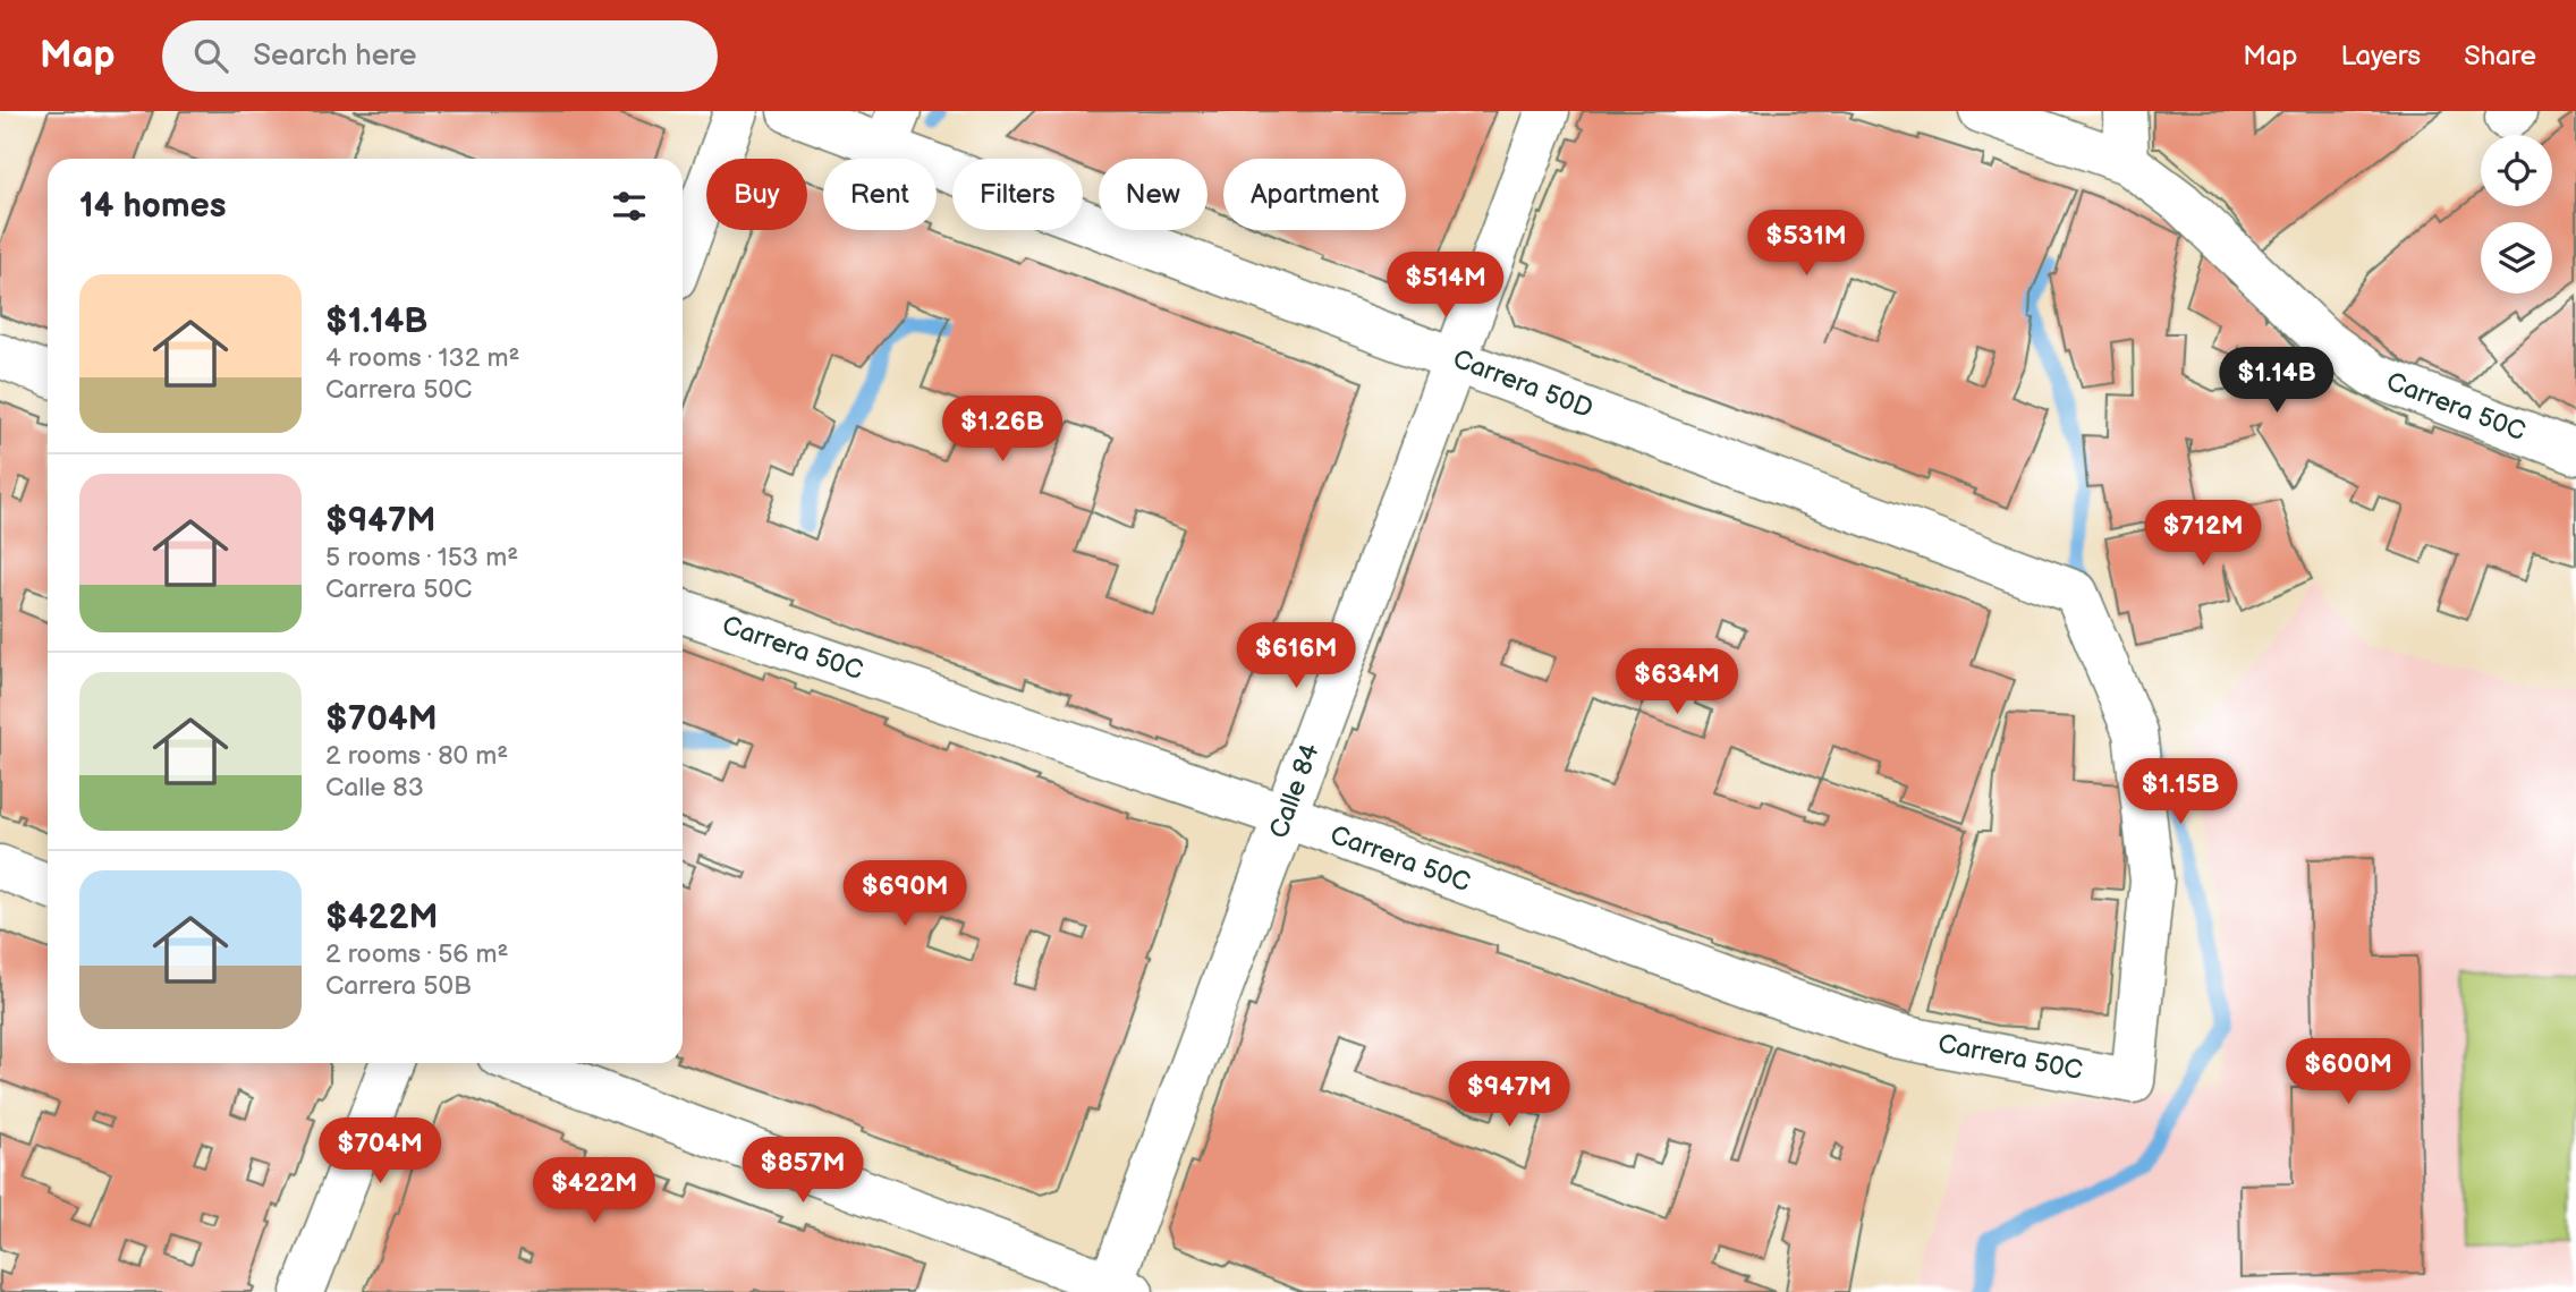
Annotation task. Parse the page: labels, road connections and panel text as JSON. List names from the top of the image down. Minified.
{"streets":{"street":["Carrera 50D","Carrera 50C","Calle 84"]},"crossings":[["Carrera 50D","Carrera 50C"],["Carrera 50D","Calle 84"],["Carrera 50C","Calle 84"]],"page":{"header":"Map","search":"Search here","nav":["Map","Layers","Share"],"chip":["Buy","Rent","Filters","New","Apartment"],"heading":"14 homes","price":["$531M","$514M","$1.14B","$1.26B","$712M","$616M","$634M","$1.15B","$690M","$600M","$947M","$704M","$857M","$422M"],"list":[{"name":"$1.14B","note":"4 rooms · 132 m² · Carrera 50C"},{"name":"$947M","note":"5 rooms · 153 m² · Carrera 50C"},{"name":"$704M","note":"2 rooms · 80 m² · Calle 83"},{"name":"$422M","note":"2 rooms · 56 m² · Carrera 50B"}]}}
